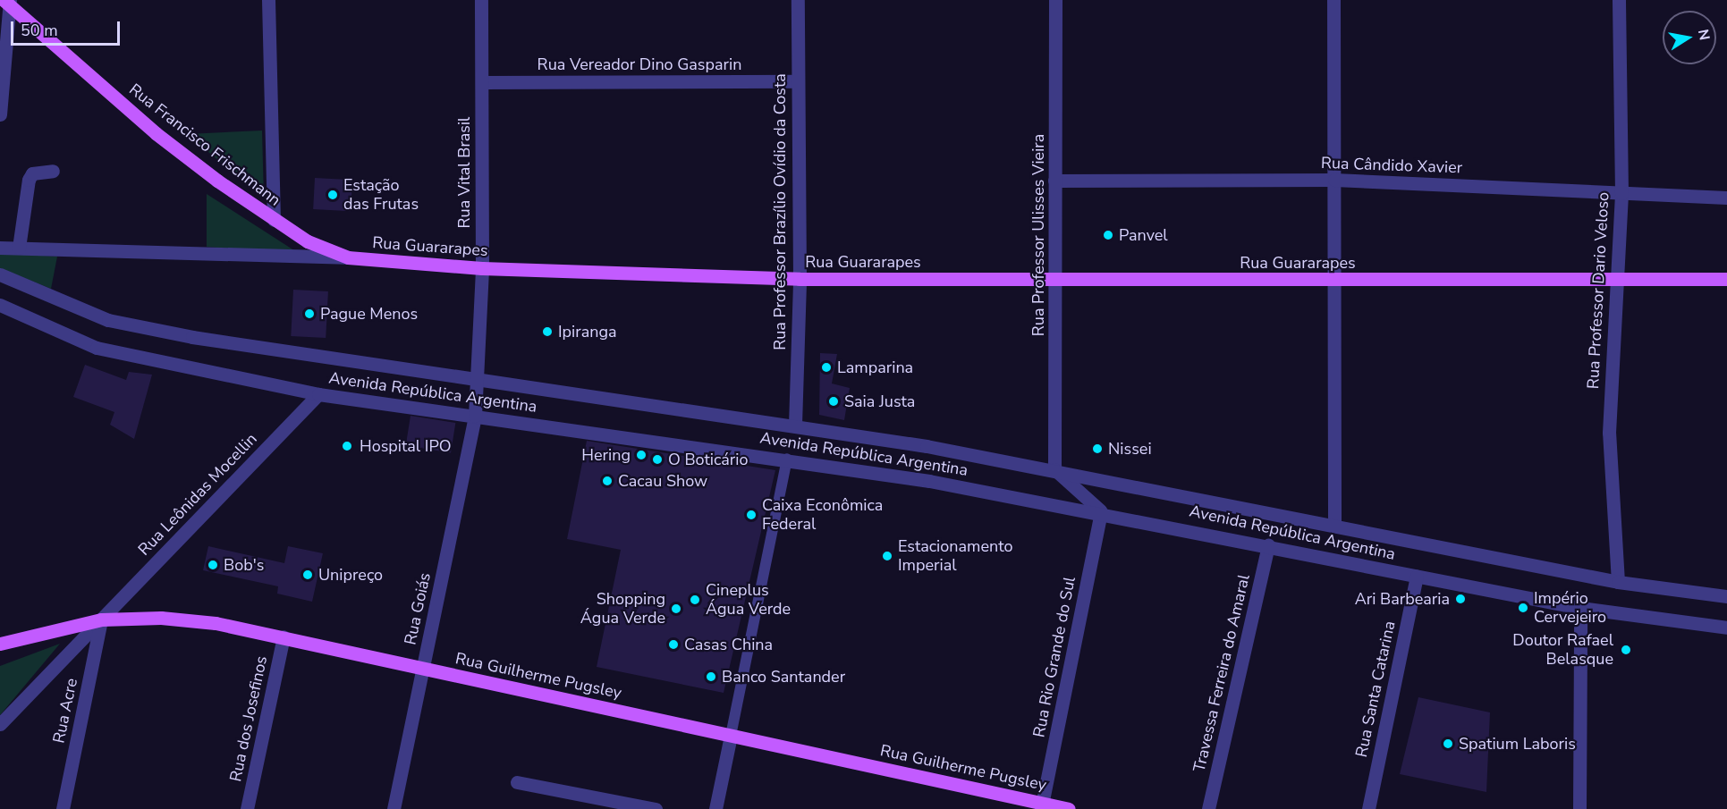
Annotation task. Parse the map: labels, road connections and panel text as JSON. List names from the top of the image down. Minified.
{"streets":{"main road":["Rua Francisco Frischmann","Rua Guararapes","Rua Guilherme Pugsley"],"street":["Rua Vereador Dino Gasparin","Rua Cândido Xavier","Rua Vital Brasil","Rua Professor Brazílio Ovídio da Costa","Rua Professor Ulisses Vieira","Rua Professor Dario Veloso","Avenida República Argentina","Rua Leônidas Mocellin","Rua Goiás","Rua Rio Grande do Sul","Travessa Ferreira do Amaral","Rua Santa Catarina","Rua Acre","Rua dos Josefinos"]},"crossings":[["Rua Vereador Dino Gasparin","Rua Vital Brasil"],["Rua Vereador Dino Gasparin","Rua Professor Brazílio Ovídio da Costa"],["Rua Francisco Frischmann","Rua Guararapes"],["Rua Cândido Xavier","Rua Professor Ulisses Vieira"],["Rua Cândido Xavier","Rua Professor Dario Veloso"],["Rua Vital Brasil","Rua Guararapes"],["Rua Vital Brasil","Avenida República Argentina"],["Rua Vital Brasil","Rua Goiás"],["Rua Professor Brazílio Ovídio da Costa","Rua Guararapes"],["Rua Professor Brazílio Ovídio da Costa","Avenida República Argentina"],["Rua Professor Ulisses Vieira","Rua Guararapes"],["Rua Professor Ulisses Vieira","Avenida República Argentina"],["Rua Guararapes","Rua Professor Dario Veloso"],["Rua Professor Dario Veloso","Avenida República Argentina"],["Avenida República Argentina","Rua Leônidas Mocellin"],["Avenida República Argentina","Rua Goiás"],["Avenida República Argentina","Rua Rio Grande do Sul"],["Avenida República Argentina","Travessa Ferreira do Amaral"],["Avenida República Argentina","Rua Santa Catarina"],["Rua Leônidas Mocellin","Rua Guilherme Pugsley"],["Rua Leônidas Mocellin","Rua Acre"],["Rua Goiás","Rua Guilherme Pugsley"],["Rua Rio Grande do Sul","Rua Guilherme Pugsley"],["Rua Guilherme Pugsley","Rua Acre"],["Rua Guilherme Pugsley","Rua dos Josefinos"]],"places":["Estação das Frutas","Panvel","Pague Menos","Ipiranga","Lamparina","Saia Justa","Hospital IPO","Nissei","Hering","O Boticário","Cacau Show","Caixa Econômica Federal","Estacionamento Imperial","Bob's","Unipreço","Ari Barbearia","Cineplus Água Verde","Império Cervejeiro","Shopping Água Verde","Casas China","Doutor Rafael Belasque","Banco Santander","Spatium Laboris"],"scale_bar":"50 m","north":"right"}
